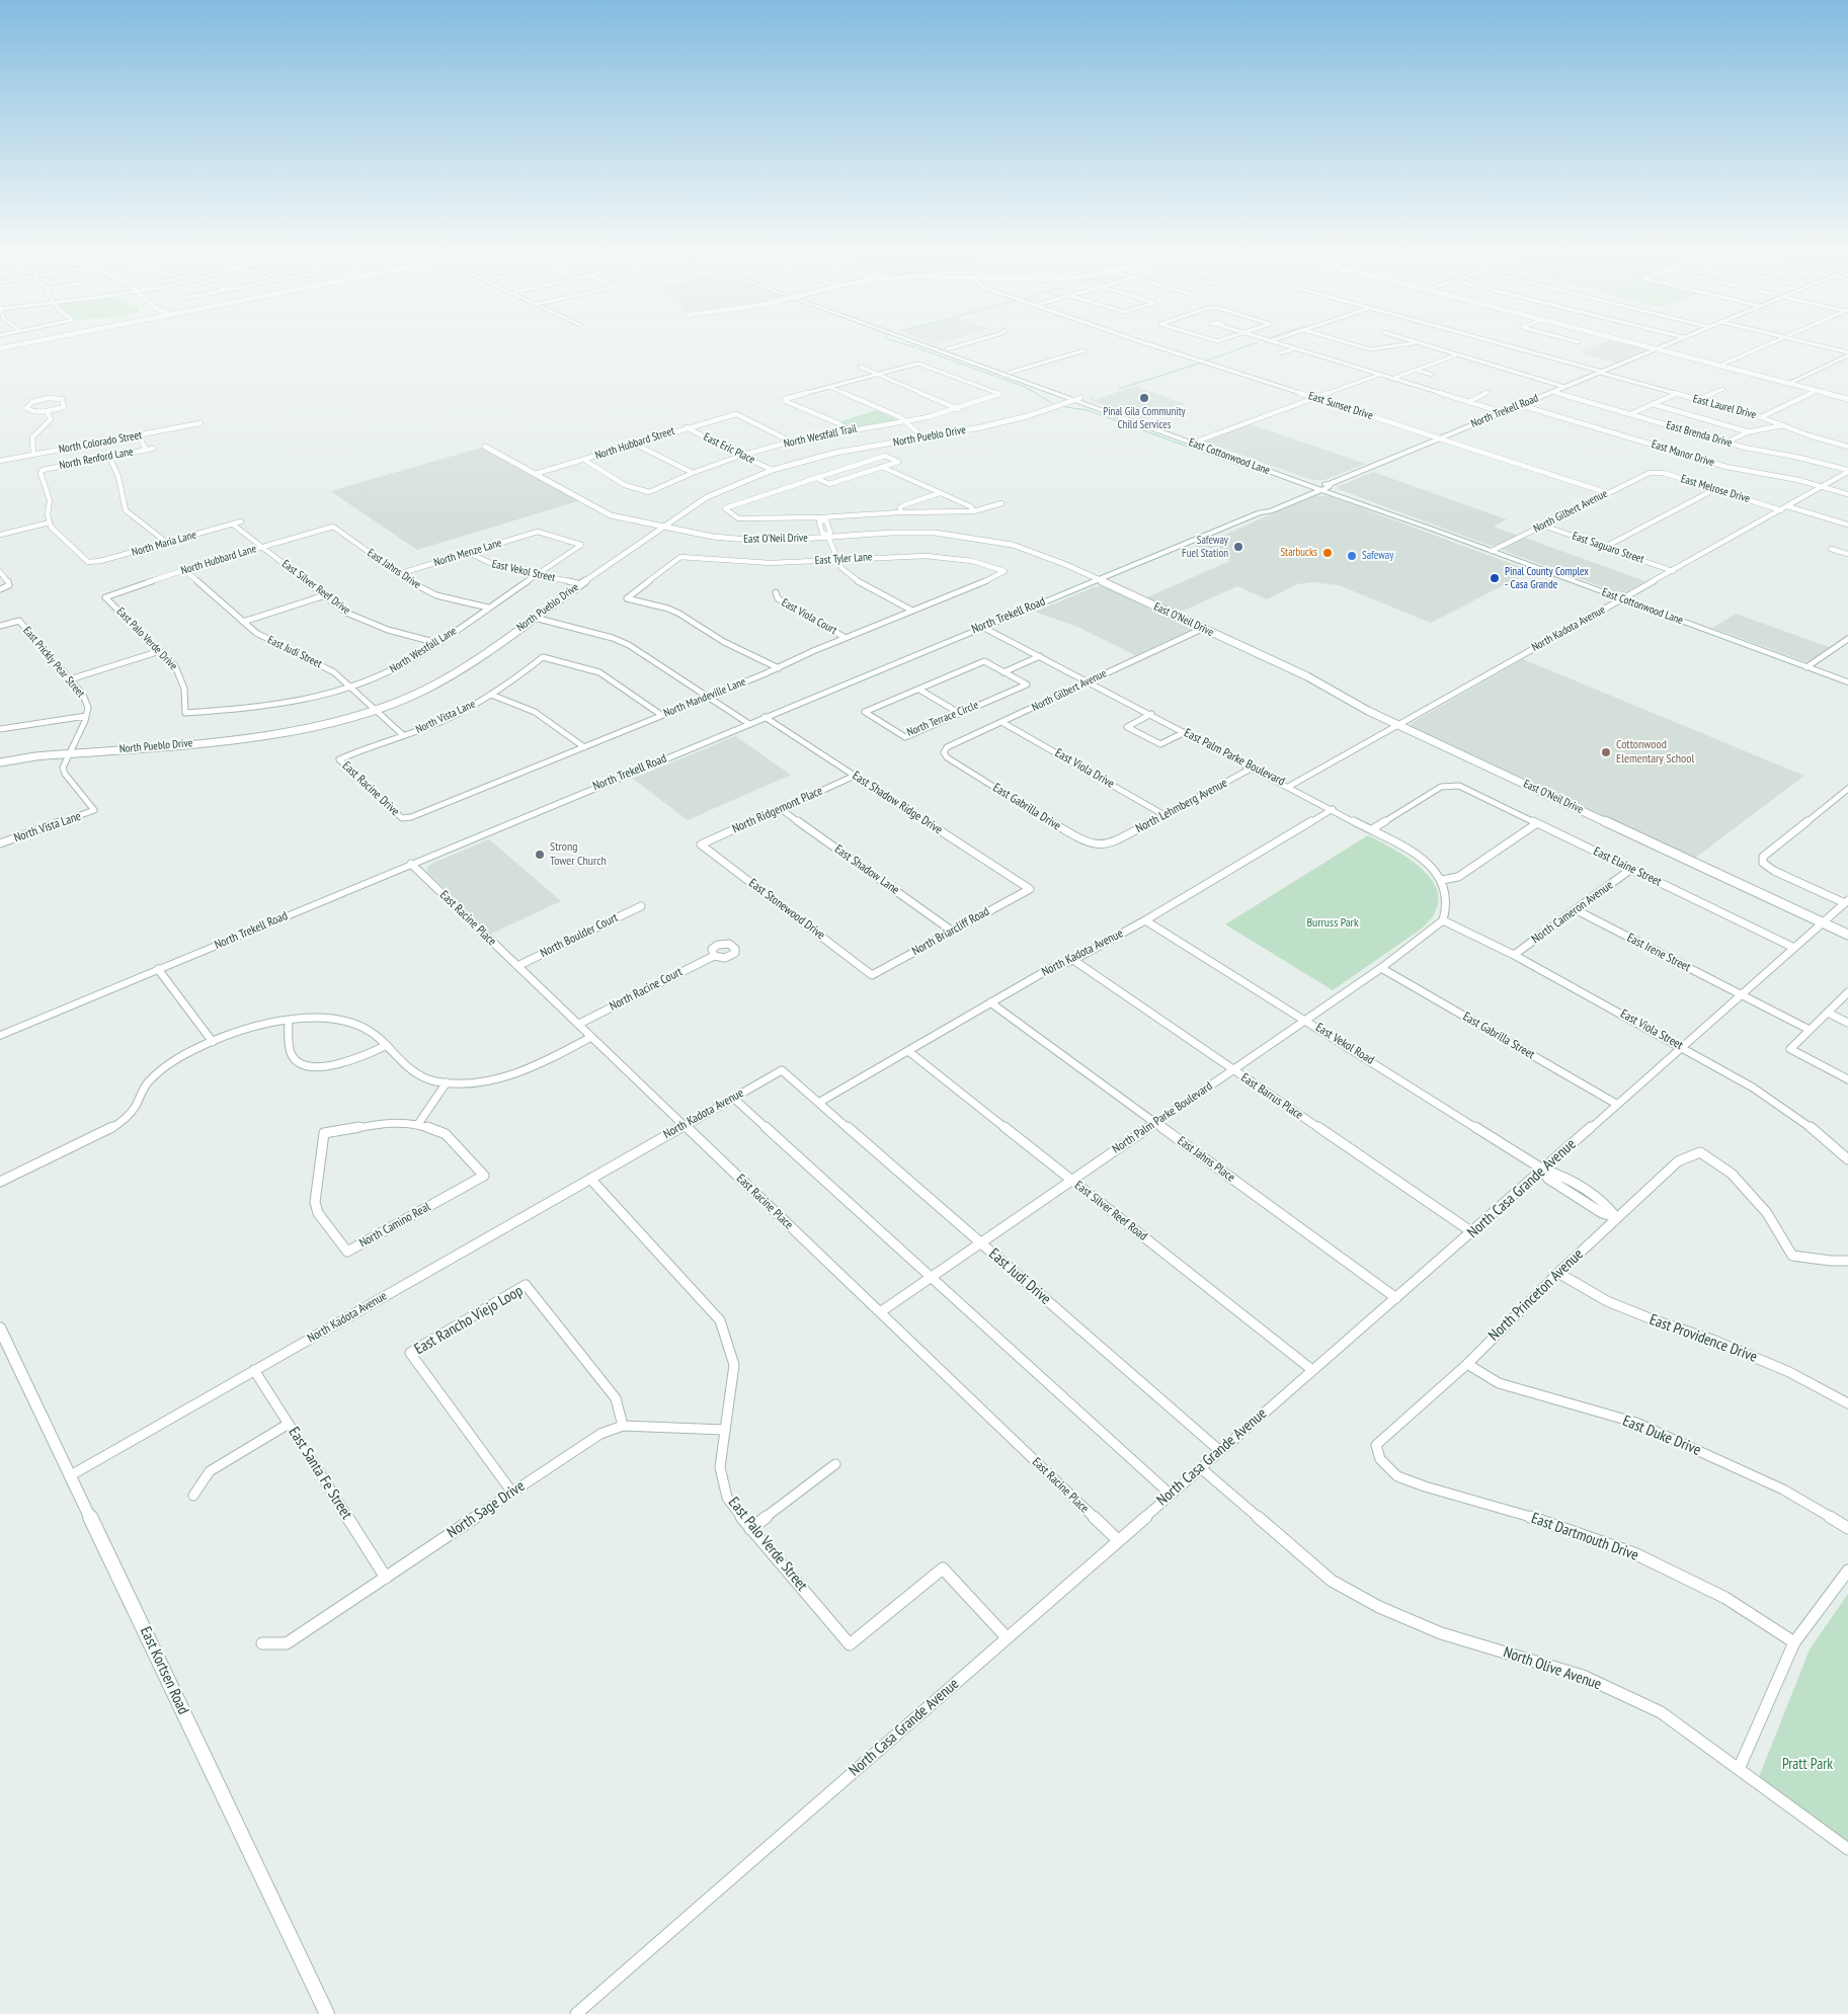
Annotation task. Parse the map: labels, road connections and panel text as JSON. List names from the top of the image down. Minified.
{"streets":{"main road":["North Trekell Road","East Cottonwood Lane"],"street":["East Sunset Drive","East Laurel Drive","East Brenda Drive","North Westfall Trail","North Pueblo Drive","North Colorado Street","North Hubbard Street","East Eric Place","East Manor Drive","North Renford Lane","East Melrose Drive","North Gilbert Avenue","East O'Neil Drive","North Maria Lane","East Saguaro Street","North Menze Lane","East Tyler Lane","North Hubbard Lane","East Jahns Drive","East Vekol Street","East Silver Reef Drive","East Viola Court","North Kadota Avenue","East Palo Verde Drive","North Westfall Lane","East Judi Street","East Prickly Pear Street","North Mandeville Lane","North Vista Lane","North Terrace Circle","East Palm Parke Boulevard","East Viola Drive","East Racine Drive","East Shadow Ridge Drive","North Lehmberg Avenue","East Gabrilla Drive","North Ridgemont Place","East Elaine Street","East Shadow Lane","East Stonewood Drive","North Cameron Avenue","East Racine Place","North Briarcliff Road","North Boulder Court","East Irene Street","North Racine Court","East Viola Street","East Gabrilla Street","East Vekol Road","East Barrus Place","North Palm Parke Boulevard","East Jahns Place","North Casa Grande Avenue","East Silver Reef Road","North Camino Real","East Judi Drive","North Princeton Avenue","East Rancho Viejo Loop","East Providence Drive","East Duke Drive","East Santa Fe Street","North Sage Drive","East Dartmouth Drive","East Palo Verde Street","North Olive Avenue","East Kortsen Road"]},"crossings":[["East Sunset Drive","North Trekell Road"],["East Sunset Drive","North Gilbert Avenue"],["East Laurel Drive","North Trekell Road"],["North Trekell Road","East Brenda Drive"],["North Trekell Road","East Manor Drive"],["North Trekell Road","East Cottonwood Lane"],["North Trekell Road","East O'Neil Drive"],["North Trekell Road","East Palm Parke Boulevard"],["North Trekell Road","East Shadow Ridge Drive"],["North Trekell Road","East Racine Place"],["East Brenda Drive","North Kadota Avenue"],["North Westfall Trail","North Hubbard Street"],["North Westfall Trail","East Eric Place"],["North Pueblo Drive","East Eric Place"],["North Pueblo Drive","East Cottonwood Lane"],["North Pueblo Drive","East O'Neil Drive"],["North Pueblo Drive","East Vekol Street"],["North Pueblo Drive","East Judi Street"],["North Pueblo Drive","East Prickly Pear Street"],["North Hubbard Street","East Eric Place"],["North Hubbard Street","East O'Neil Drive"],["East Manor Drive","North Kadota Avenue"],["East Cottonwood Lane","North Gilbert Avenue"],["East Cottonwood Lane","North Kadota Avenue"],["North Renford Lane","North Maria Lane"],["East Melrose Drive","North Gilbert Avenue"],["East Melrose Drive","North Kadota Avenue"],["North Gilbert Avenue","East O'Neil Drive"],["North Gilbert Avenue","East Saguaro Street"],["North Gilbert Avenue","East Palm Parke Boulevard"],["North Gilbert Avenue","East Viola Drive"],["North Gilbert Avenue","East Gabrilla Drive"],["East O'Neil Drive","North Kadota Avenue"],["East O'Neil Drive","North Casa Grande Avenue"],["North Maria Lane","East Silver Reef Drive"],["East Saguaro Street","North Kadota Avenue"],["North Menze Lane","East Jahns Drive"],["North Menze Lane","East Vekol Street"],["North Menze Lane","North Westfall Lane"],["East Tyler Lane","North Mandeville Lane"],["North Hubbard Lane","East Jahns Drive"],["North Hubbard Lane","East Silver Reef Drive"],["North Hubbard Lane","East Palo Verde Drive"],["North Hubbard Lane","East Judi Street"],["East Jahns Drive","North Westfall Lane"],["East Vekol Street","North Westfall Lane"],["East Silver Reef Drive","North Westfall Lane"],["East Viola Court","North Mandeville Lane"],["North Kadota Avenue","East Palm Parke Boulevard"],["North Kadota Avenue","East Racine Place"],["North Kadota Avenue","East Vekol Road"],["North Kadota Avenue","East Barrus Place"],["North Kadota Avenue","East Jahns Place"],["North Kadota Avenue","East Silver Reef Road"],["North Kadota Avenue","East Judi Drive"],["North Kadota Avenue","East Santa Fe Street"],["North Kadota Avenue","East Palo Verde Street"],["North Kadota Avenue","East Kortsen Road"],["East Palo Verde Drive","North Westfall Lane"],["North Westfall Lane","East Judi Street"],["East Judi Street","North Vista Lane"],["East Prickly Pear Street","North Vista Lane"],["North Mandeville Lane","North Vista Lane"],["North Mandeville Lane","East Racine Drive"],["North Vista Lane","East Racine Drive"],["East Palm Parke Boulevard","North Lehmberg Avenue"],["East Palm Parke Boulevard","East Elaine Street"],["East Viola Drive","North Lehmberg Avenue"],["East Shadow Ridge Drive","North Ridgemont Place"],["East Shadow Ridge Drive","North Briarcliff Road"],["North Lehmberg Avenue","East Gabrilla Drive"],["North Ridgemont Place","East Shadow Lane"],["North Ridgemont Place","East Stonewood Drive"],["East Elaine Street","North Cameron Avenue"],["East Elaine Street","North Casa Grande Avenue"],["East Shadow Lane","North Briarcliff Road"],["East Stonewood Drive","North Briarcliff Road"],["North Cameron Avenue","East Irene Street"],["North Cameron Avenue","East Viola Street"],["East Racine Place","North Boulder Court"],["East Racine Place","North Racine Court"],["East Racine Place","North Palm Parke Boulevard"],["East Racine Place","North Casa Grande Avenue"],["East Irene Street","North Casa Grande Avenue"],["East Viola Street","North Palm Parke Boulevard"],["East Viola Street","North Casa Grande Avenue"],["East Gabrilla Street","North Palm Parke Boulevard"],["East Gabrilla Street","North Casa Grande Avenue"],["East Vekol Road","North Palm Parke Boulevard"],["East Vekol Road","North Casa Grande Avenue"],["East Vekol Road","North Princeton Avenue"],["East Barrus Place","North Palm Parke Boulevard"],["East Barrus Place","North Casa Grande Avenue"],["North Palm Parke Boulevard","East Jahns Place"],["North Palm Parke Boulevard","East Silver Reef Road"],["North Palm Parke Boulevard","East Judi Drive"],["East Jahns Place","North Casa Grande Avenue"],["North Casa Grande Avenue","East Silver Reef Road"],["North Casa Grande Avenue","East Judi Drive"],["North Casa Grande Avenue","East Palo Verde Street"],["North Casa Grande Avenue","North Olive Avenue"],["North Princeton Avenue","East Providence Drive"],["North Princeton Avenue","East Duke Drive"],["North Princeton Avenue","East Dartmouth Drive"],["East Rancho Viejo Loop","North Sage Drive"],["East Santa Fe Street","North Sage Drive"],["North Sage Drive","East Palo Verde Street"]],"parks":["Burruss Park","Pratt Park"],"places":["Pinal Gila Community Child Services","Safeway Fuel Station","Starbucks","Safeway","Pinal County Complex - Casa Grande","Cottonwood Elementary School","Strong Tower Church"]}
